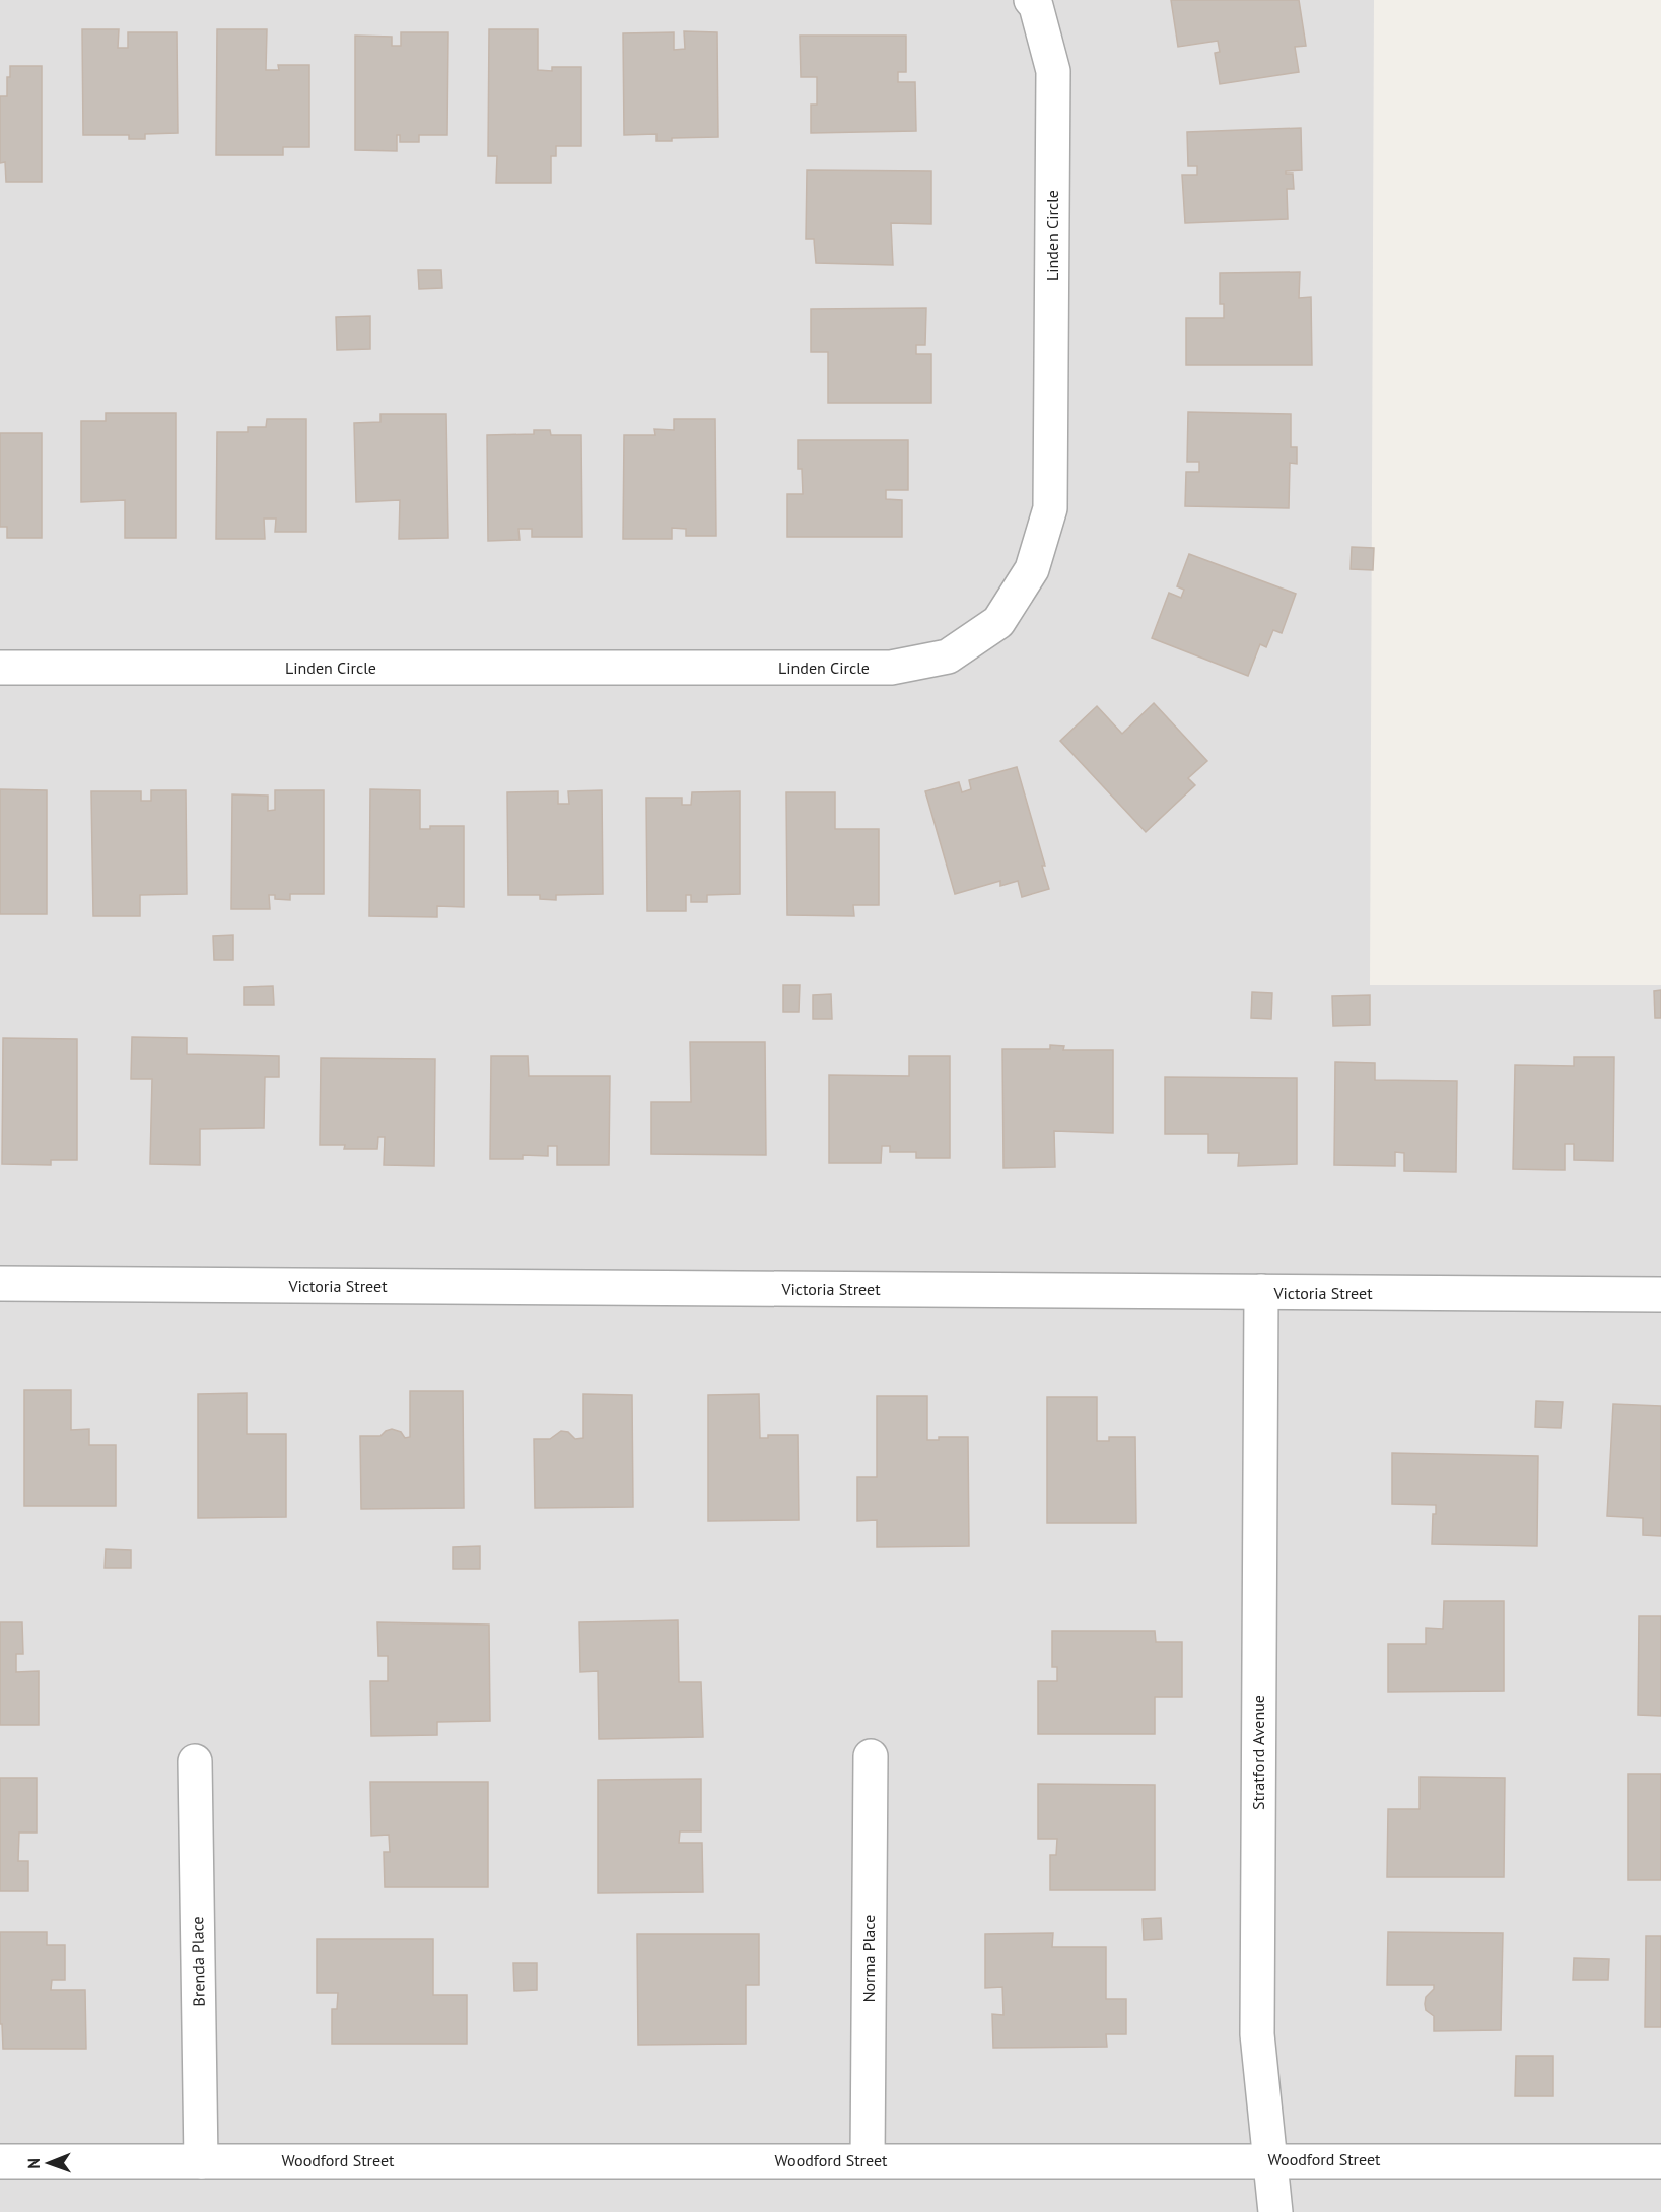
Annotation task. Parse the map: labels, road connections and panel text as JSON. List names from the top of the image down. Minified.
{"streets":{"street":["Linden Circle","Victoria Street","Stratford Avenue","Norma Place","Brenda Place","Woodford Street"]},"crossings":[["Victoria Street","Stratford Avenue"],["Stratford Avenue","Woodford Street"],["Norma Place","Woodford Street"],["Brenda Place","Woodford Street"]],"north":"left"}
